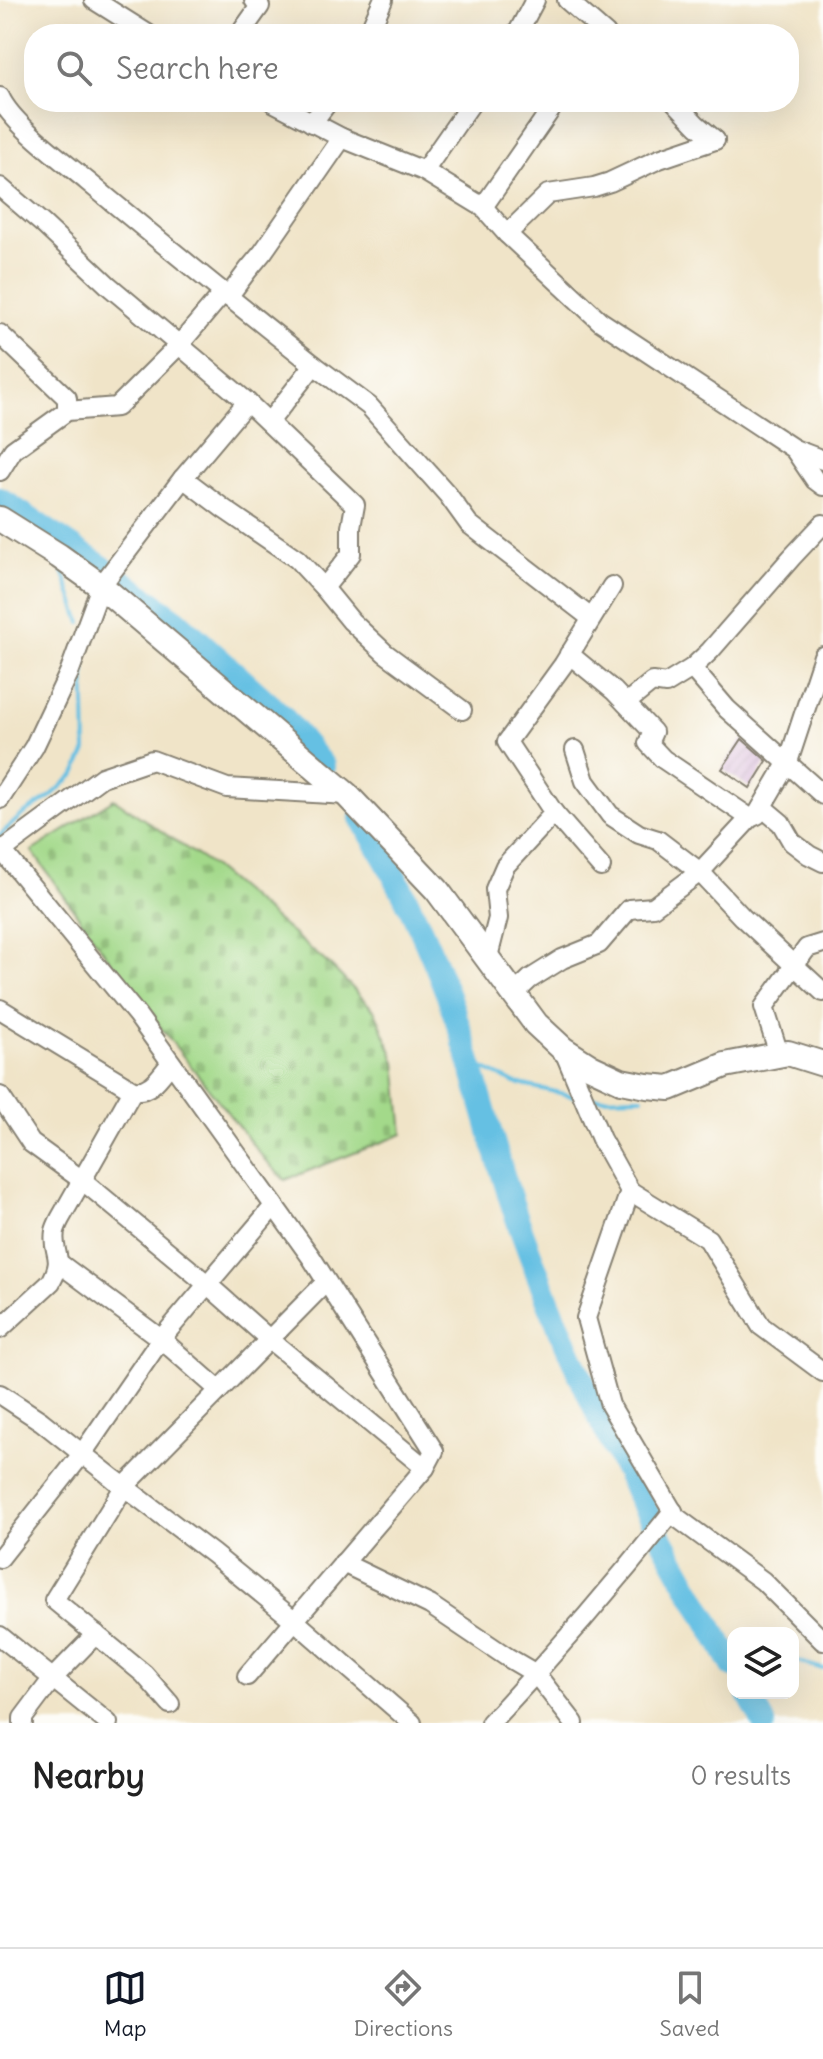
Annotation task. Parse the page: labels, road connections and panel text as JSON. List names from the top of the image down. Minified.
{"page":{"search":"Search here","heading":["Nearby","0 results"],"nav":["Map","Directions","Saved"]}}
